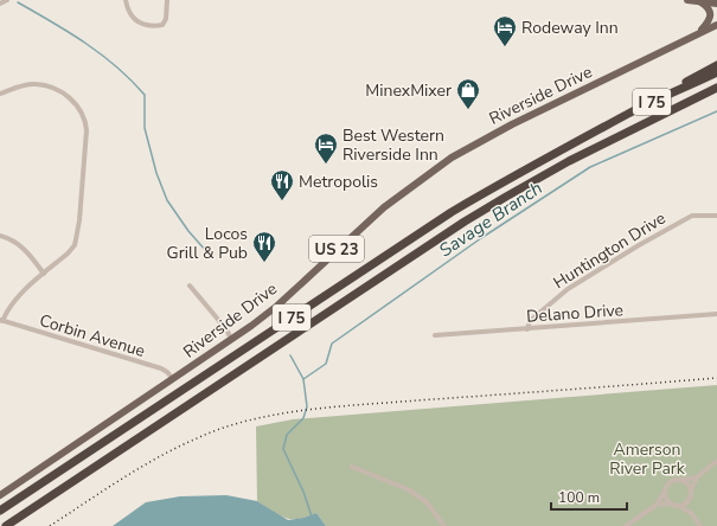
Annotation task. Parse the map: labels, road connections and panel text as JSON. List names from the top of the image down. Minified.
{"streets":{"highway":["I 75"],"main road":["Riverside Drive","US 23"],"street":["Huntington Drive","Delano Drive","Corbin Avenue"]},"crossings":[["Riverside Drive","Corbin Avenue"],["Huntington Drive","Delano Drive"]],"water":["Savage Branch"],"parks":["Amerson River Park"],"places":{"hotel":["Rodeway Inn","Best Western Riverside Inn"],"shop":["MinexMixer"],"restaurant":["Metropolis","Locos Grill & Pub"]},"scale_bar":"100 m"}
